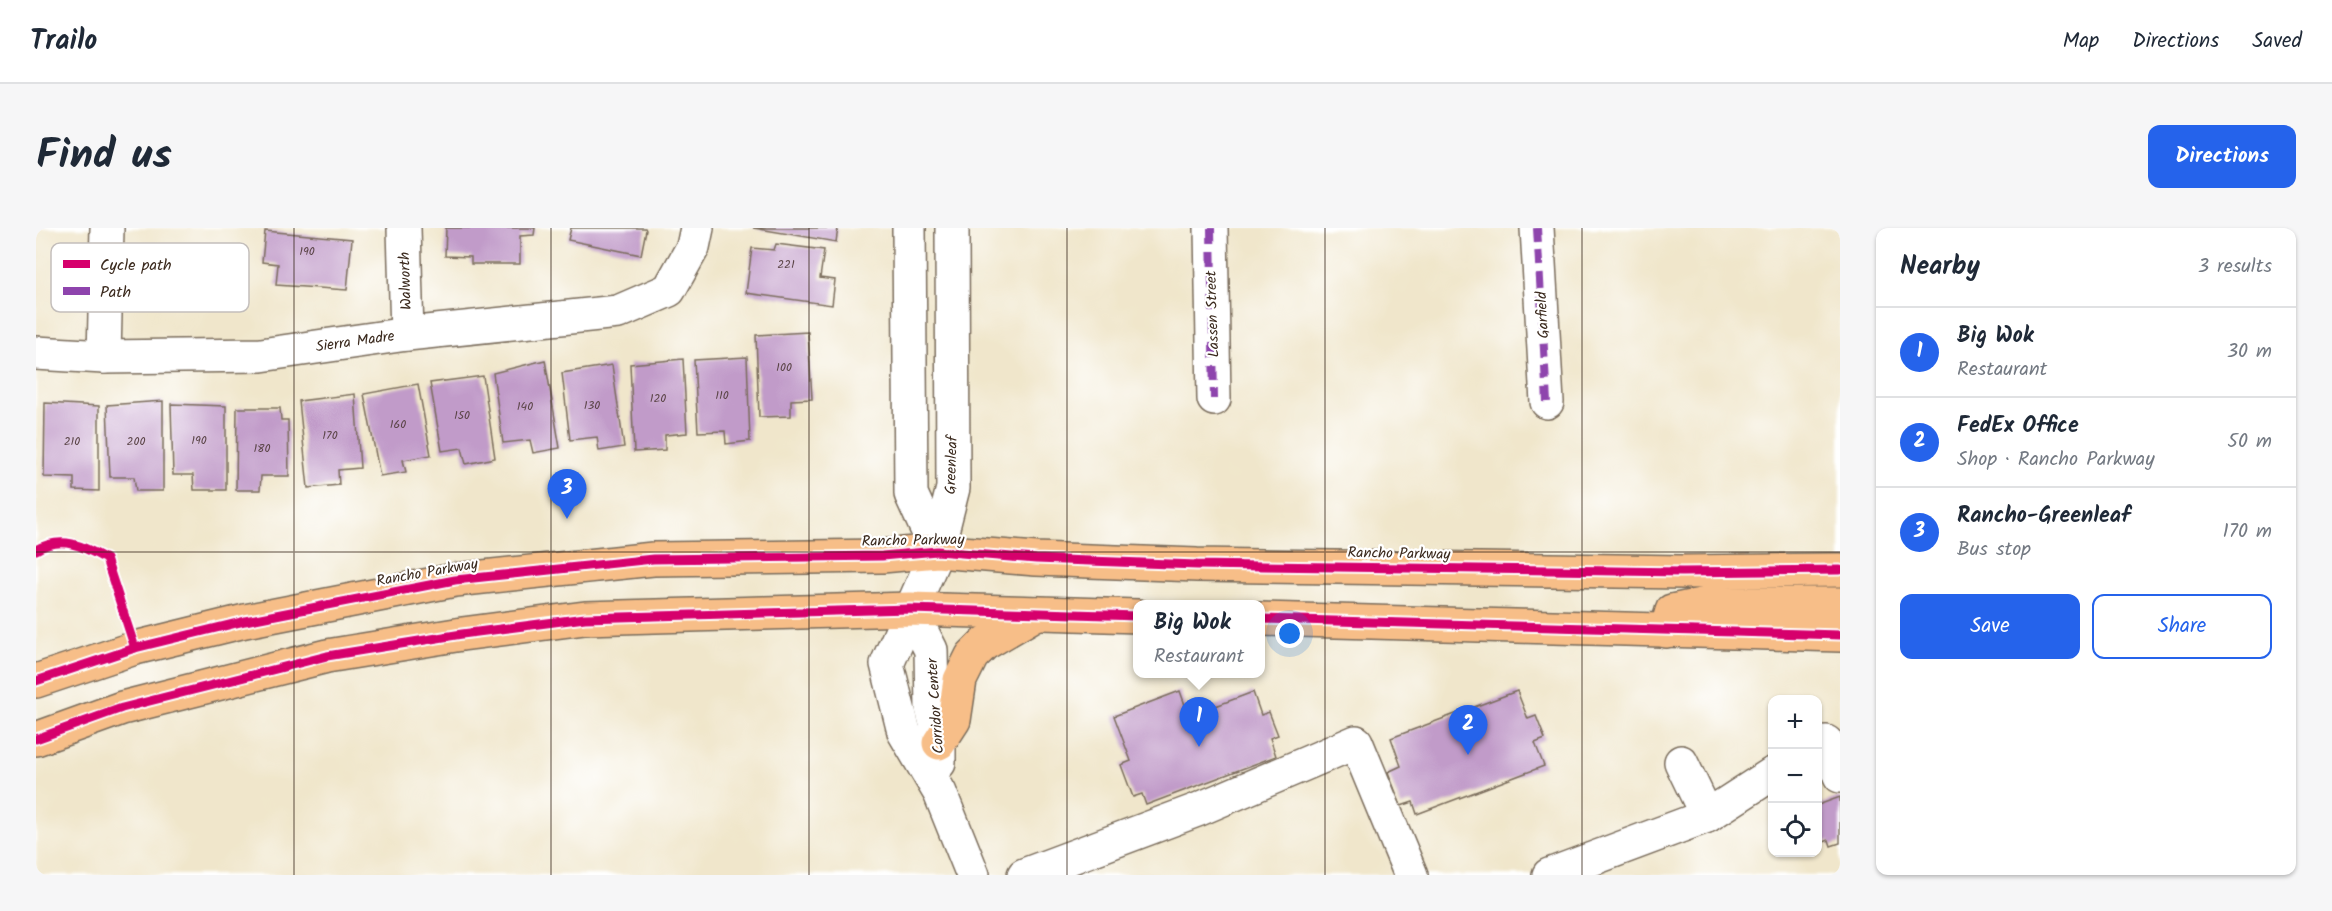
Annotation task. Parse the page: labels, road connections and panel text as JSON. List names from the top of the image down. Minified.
{"streets":{"main road":["Rancho Parkway"],"street":["Walworth","Lassen Street","Garfield","Sierra Madre","Greenleaf","Corridor Center"]},"crossings":[["Walworth","Sierra Madre"],["Greenleaf","Rancho Parkway"],["Greenleaf","Corridor Center"]],"house_numbers":["190","221","100","110","120","130","140","150","160","170","190","210","200","180"],"legend":["Cycle path","Path"],"page":{"header":"Trailo","nav":["Map","Directions","Saved"],"title":"Find us","buttons":["Directions",["Save","Share"]],"heading":["Nearby","3 results"],"list":[{"mark":"1","name":"Big Wok","note":"Restaurant","value":"30 m"},{"mark":"2","name":"FedEx Office","note":"Shop · Rancho Parkway","value":"50 m"},{"mark":"3","name":"Rancho-Greenleaf","note":"Bus stop","value":"170 m"}],"pins":["3","1","2"],"popup":["Big Wok","Restaurant"],"map_buttons":["+","−"]}}
